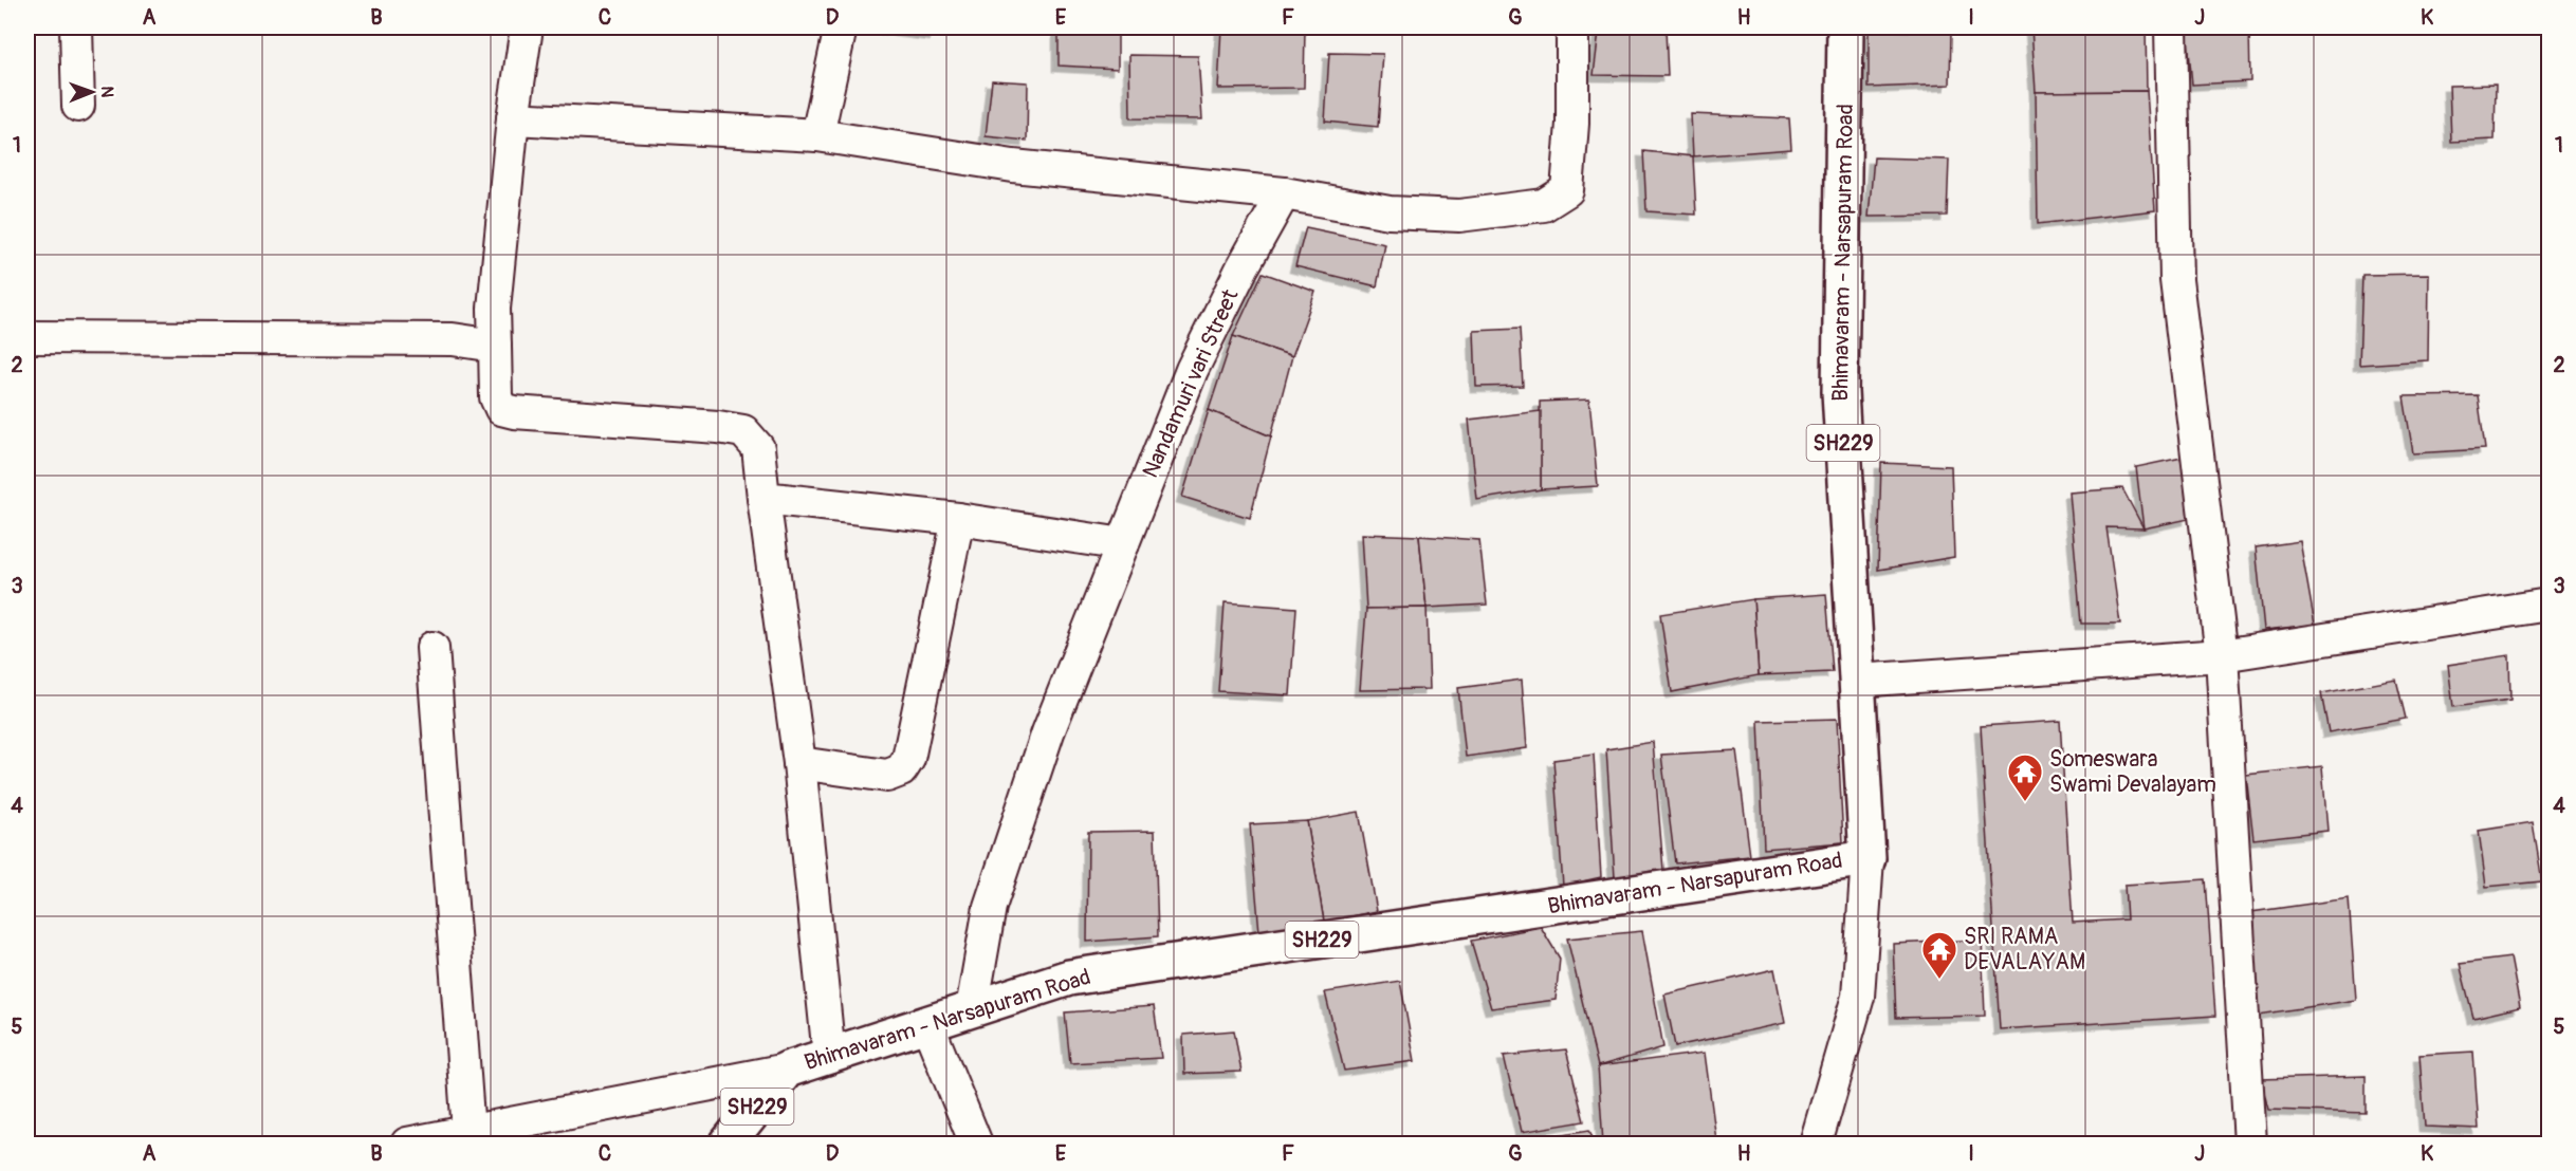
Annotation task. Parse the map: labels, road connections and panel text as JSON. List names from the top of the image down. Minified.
{"streets":{"main road":["Bhimavaram - Narsapuram Road","SH229"],"street":["Nandamuri vari Street"]},"crossings":[["Bhimavaram - Narsapuram Road","Nandamuri vari Street"]],"places":{"temple":["Someswara Swami Devalayam","SRI RAMA DEVALAYAM"]},"north":"right","grid":{"columns":["A","B","C","D","E","F","G","H","I","J","K"],"rows":["1","2","3","4","5"]}}
